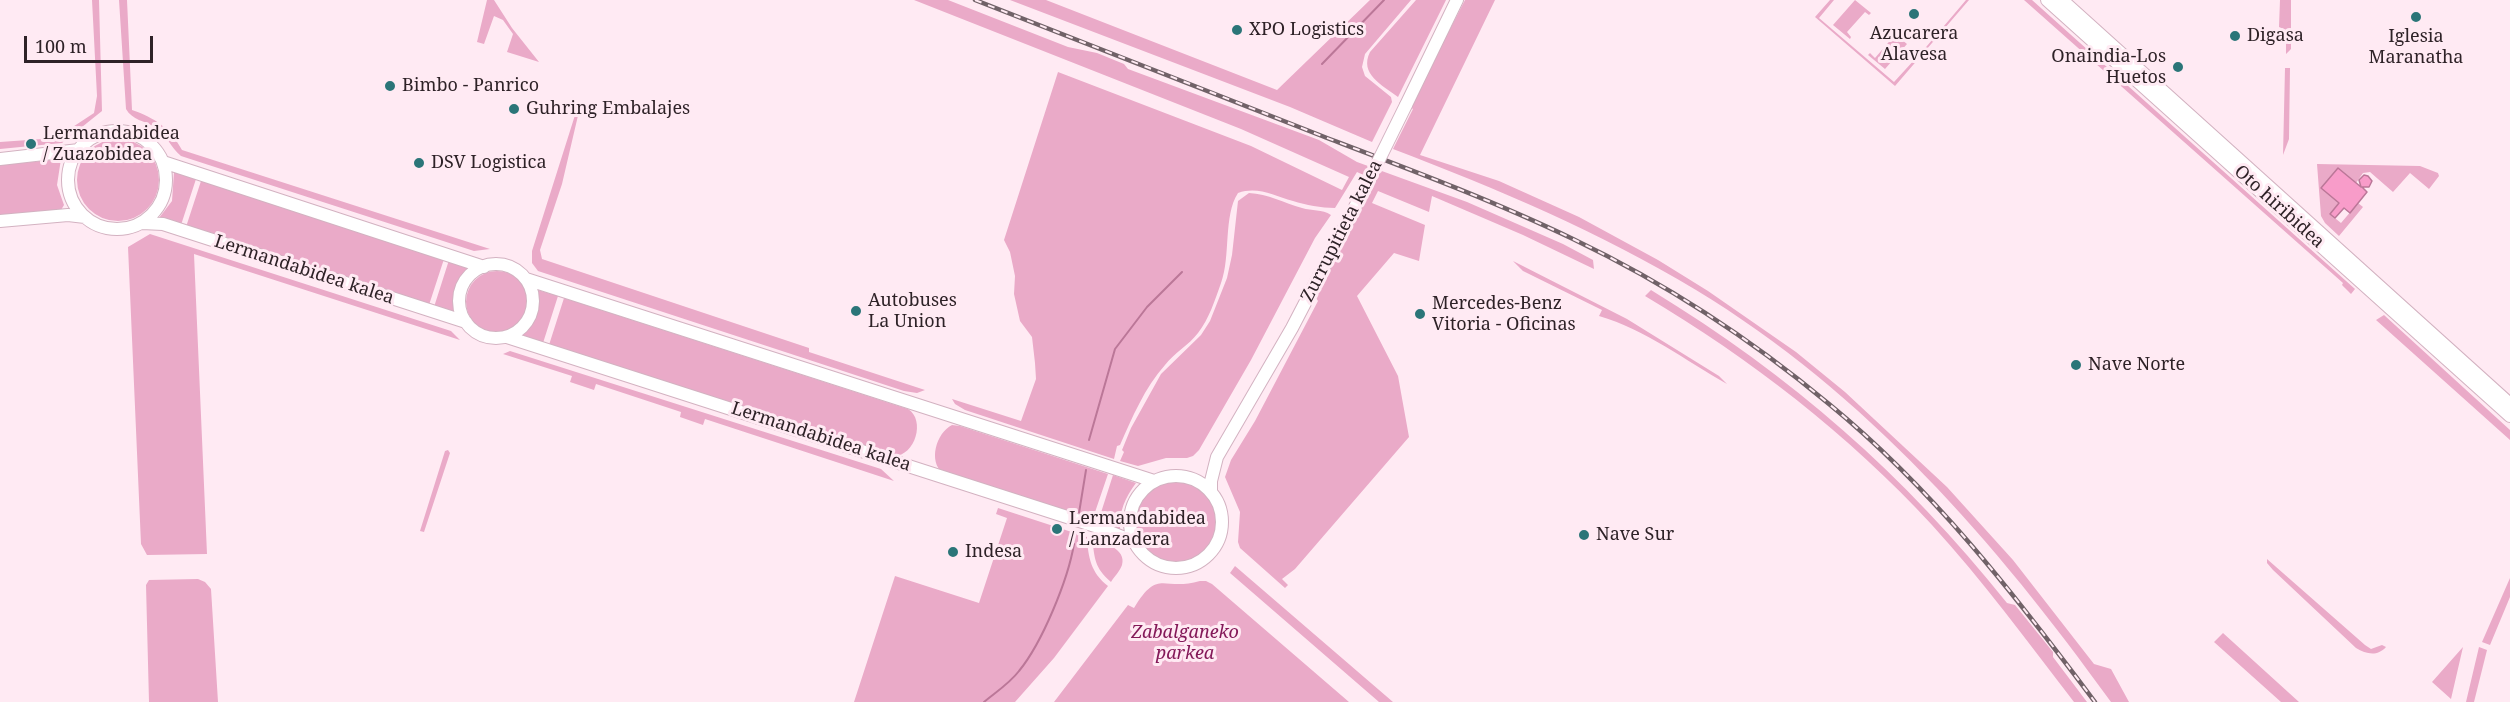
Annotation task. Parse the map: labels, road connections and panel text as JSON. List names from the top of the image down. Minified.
{"streets":{"street":["Oto hiribidea","Zurrupitieta kalea","Lermandabidea kalea"]},"crossings":[["Zurrupitieta kalea","Lermandabidea kalea"]],"parks":["Zabalganeko parkea"],"places":["Azucarera Alavesa","Iglesia Maranatha","XPO Logistics","Digasa","Onaindia-Los Huetos","Bimbo - Panrico","Guhring Embalajes","Lermandabidea / Zuazobidea","DSV Logistica","Autobuses La Union","Mercedes-Benz Vitoria - Oficinas","Nave Norte","Lermandabidea / Lanzadera","Nave Sur","Indesa"],"scale_bar":"100 m"}
